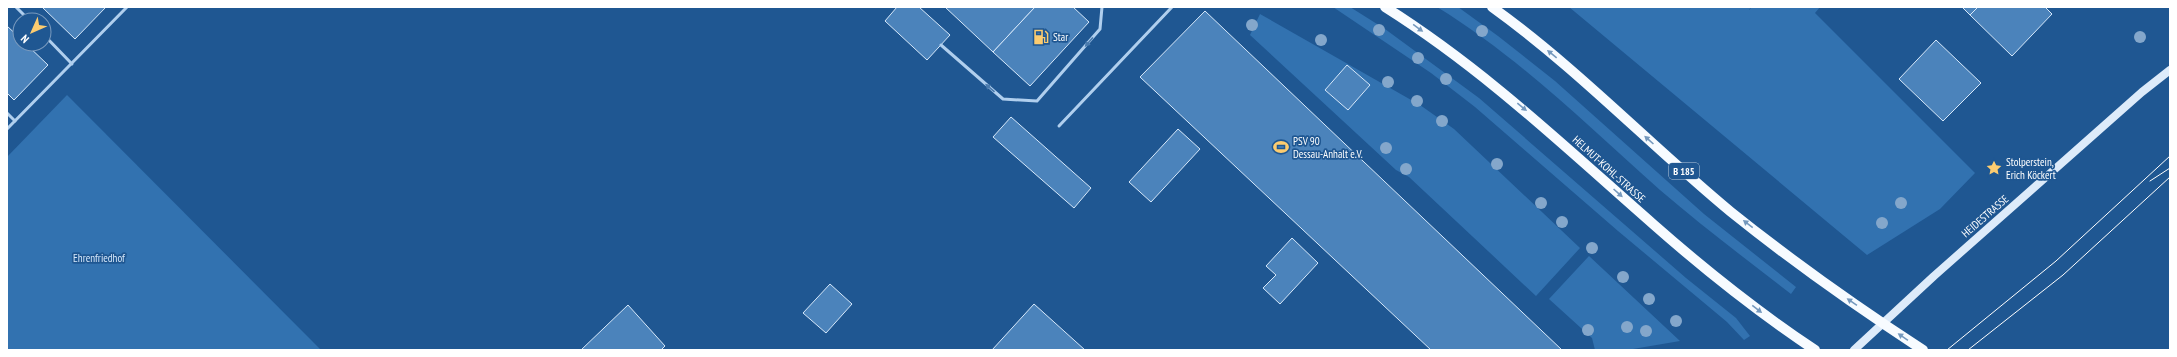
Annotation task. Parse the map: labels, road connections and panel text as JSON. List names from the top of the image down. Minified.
{"streets":{"main road":["HELMUT-KOHL-STRASSE","B 185"],"street":["HEIDESTRASSE"]},"crossings":[["B 185","HEIDESTRASSE"]],"parks":["Ehrenfriedhof"],"places":{"fuel station":["Star"],"sports":["PSV 90 Dessau-Anhalt e.V."],"place":["Stolperstein, Erich Köckert"]},"north":"bottom left"}
